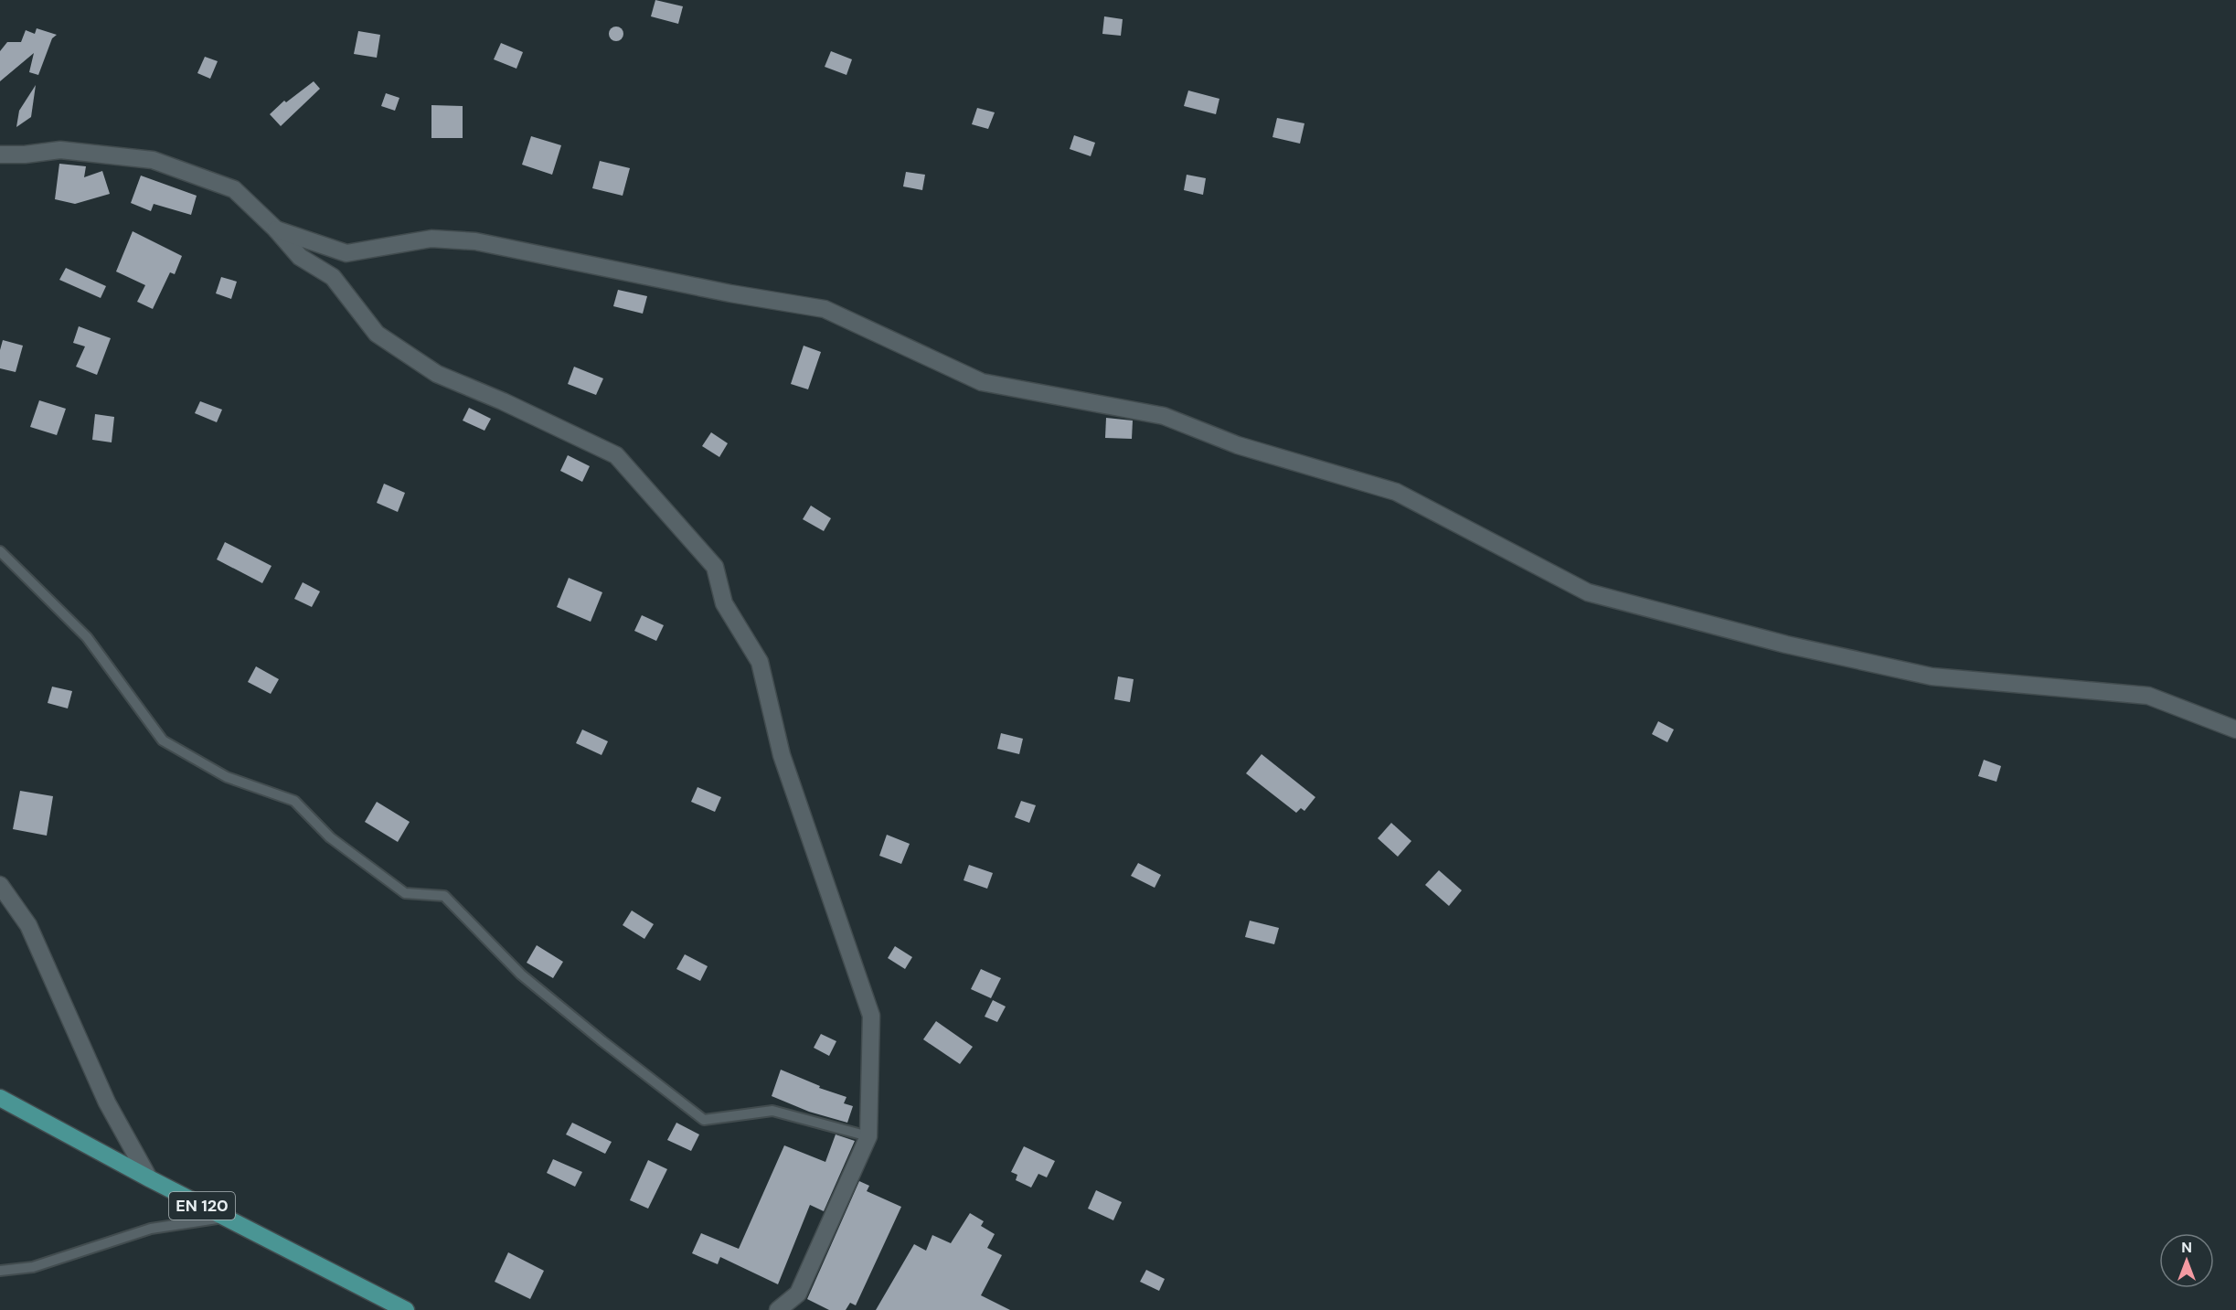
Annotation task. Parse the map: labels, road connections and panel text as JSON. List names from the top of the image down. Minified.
{"streets":{"main road":["EN 120"]},"north":"top"}
